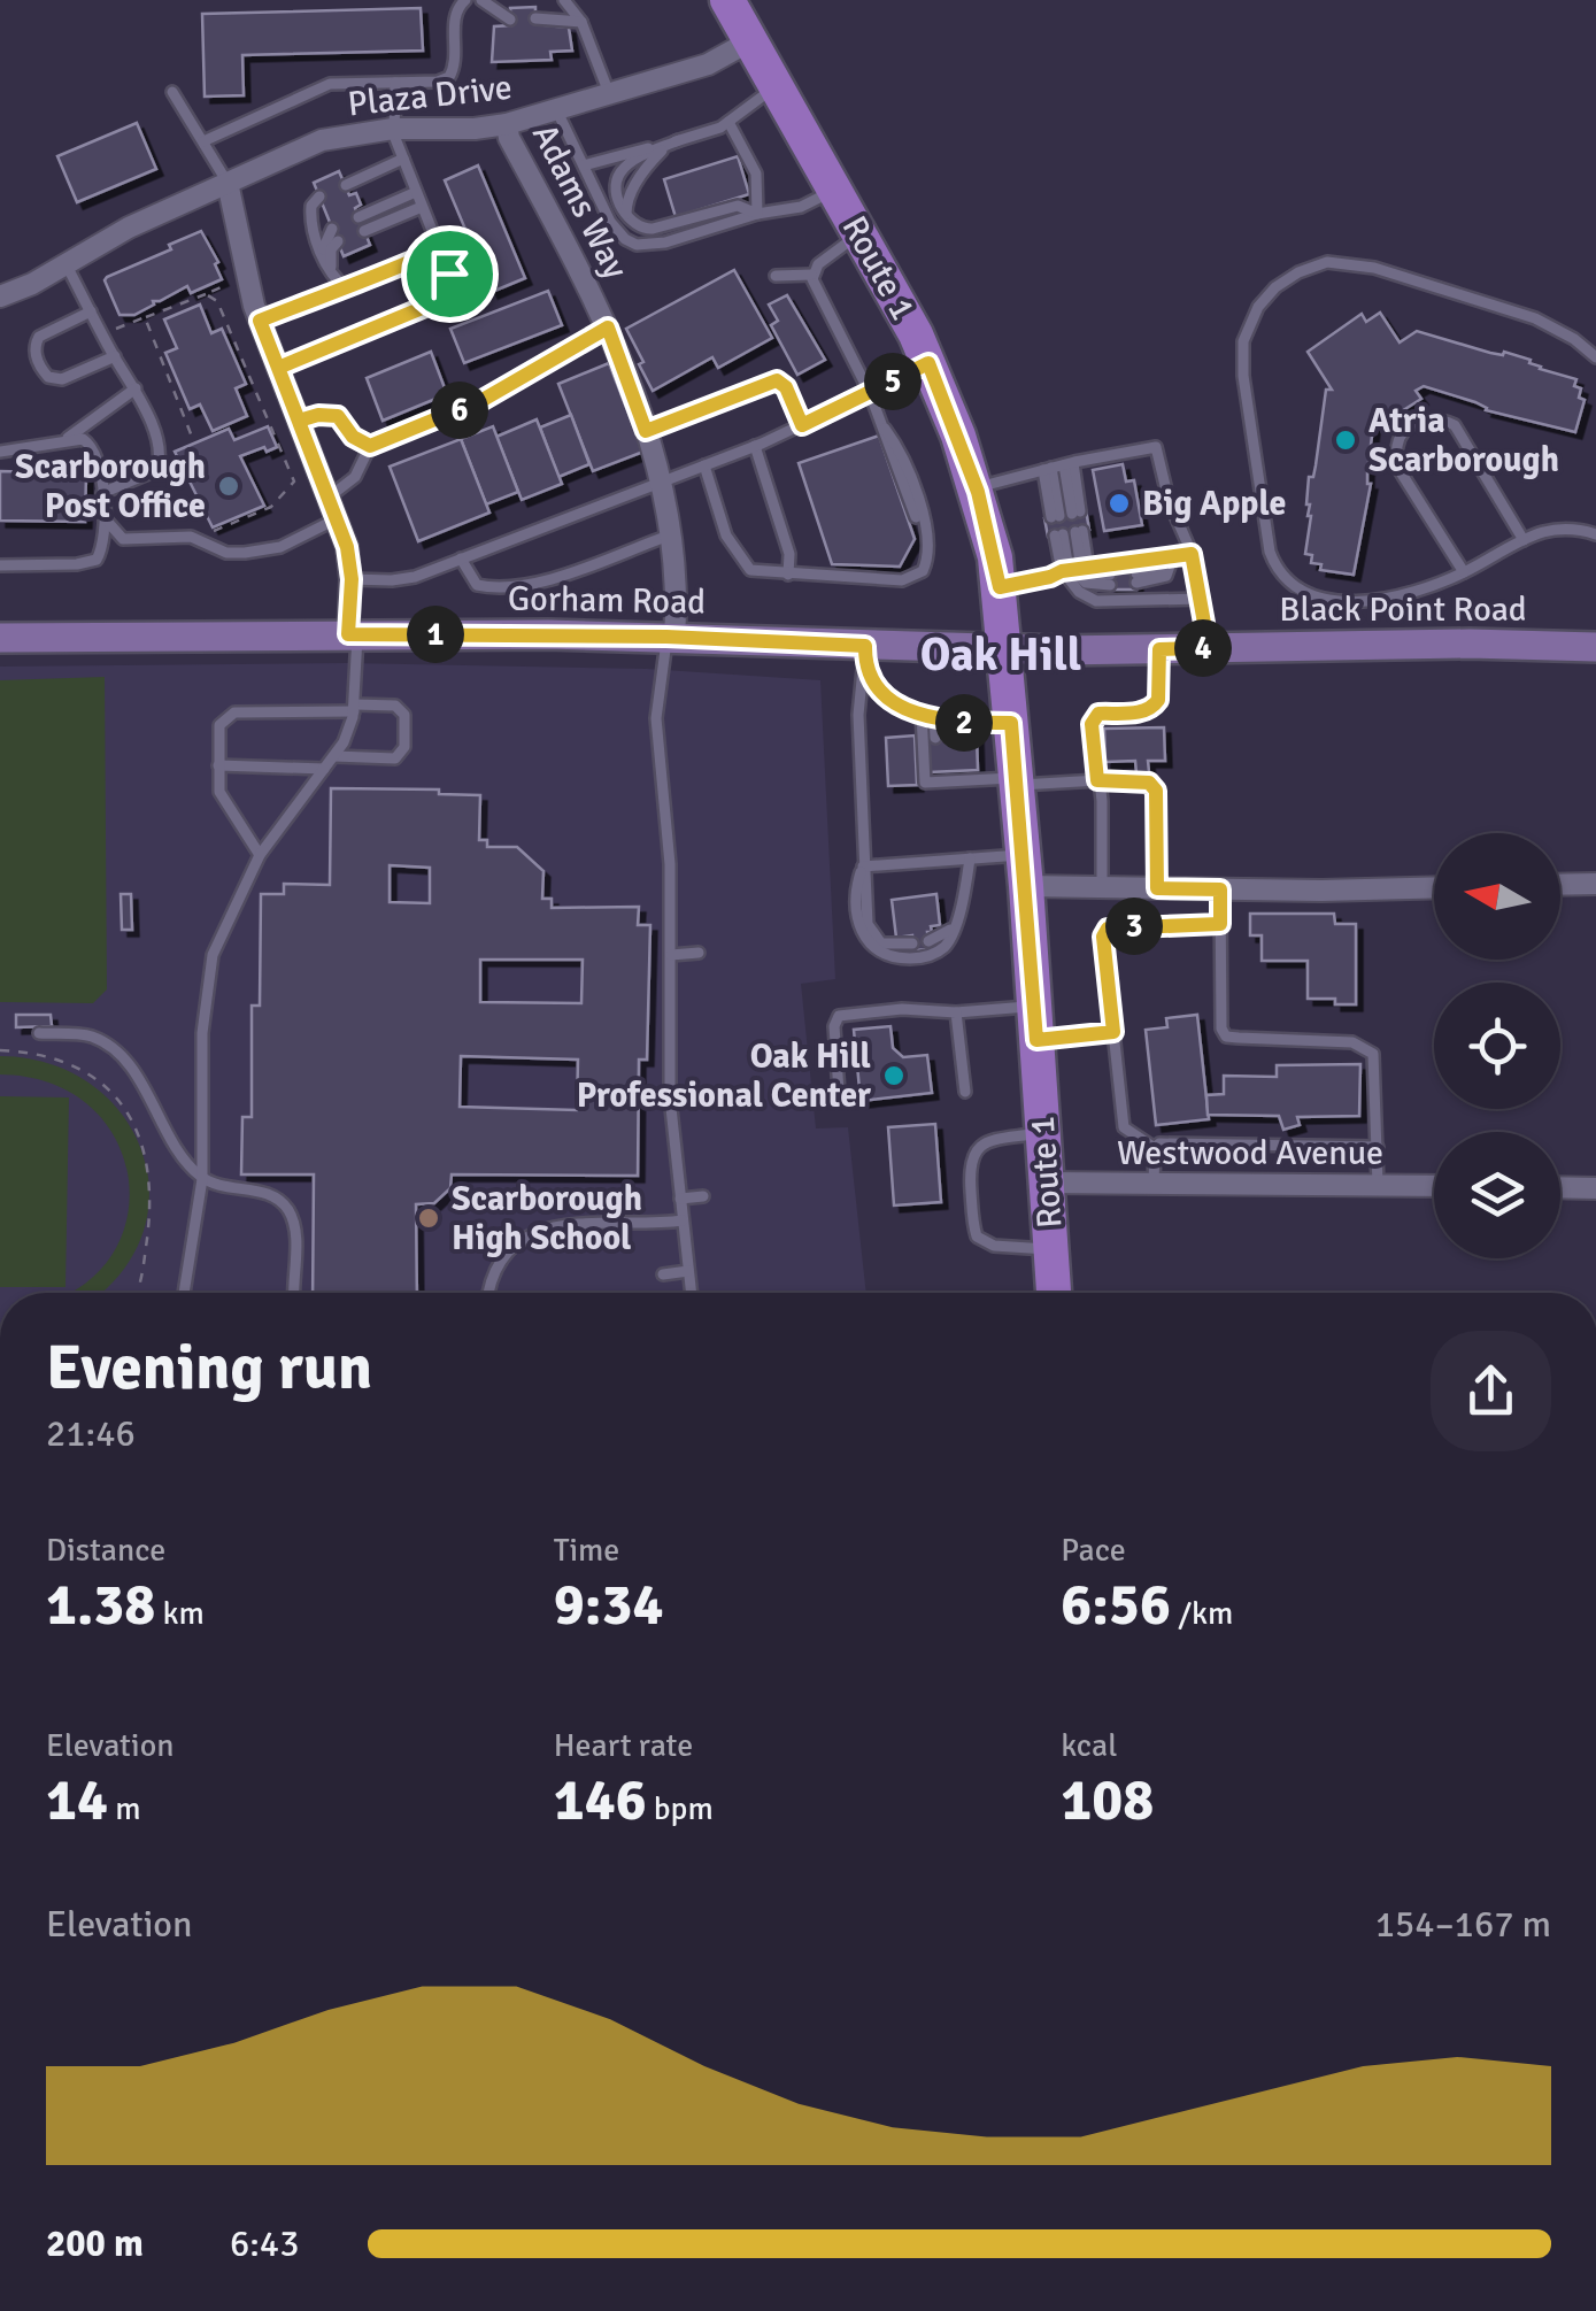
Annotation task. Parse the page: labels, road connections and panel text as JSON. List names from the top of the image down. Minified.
{"streets":{"main road":["Route 1","Gorham Road","Black Point Road"],"street":["Plaza Drive","Adams Way","Westwood Avenue"]},"crossings":[["Plaza Drive","Adams Way"],["Plaza Drive","Route 1"],["Adams Way","Gorham Road"],["Route 1","Gorham Road"],["Route 1","Black Point Road"],["Route 1","Westwood Avenue"],["Gorham Road","Black Point Road"]],"districts":["Oak Hill"],"places":["Atria Scarborough","Scarborough Post Office","Big Apple","Oak Hill Professional Center","Scarborough High School"],"north":"left","page":{"pins":["5","6","1","4","2","3"],"heading":["Evening run","21:46"],"stats":[["Distance","1.38 km"],["Time","9:34"],["Pace","6:56 /km"],["Elevation","14 m"],["Heart rate","146 bpm"],["kcal","108"]],"chart":["Elevation","154–167 m"],"list":[{"name":"200 m","note":"6:43"}]}}
